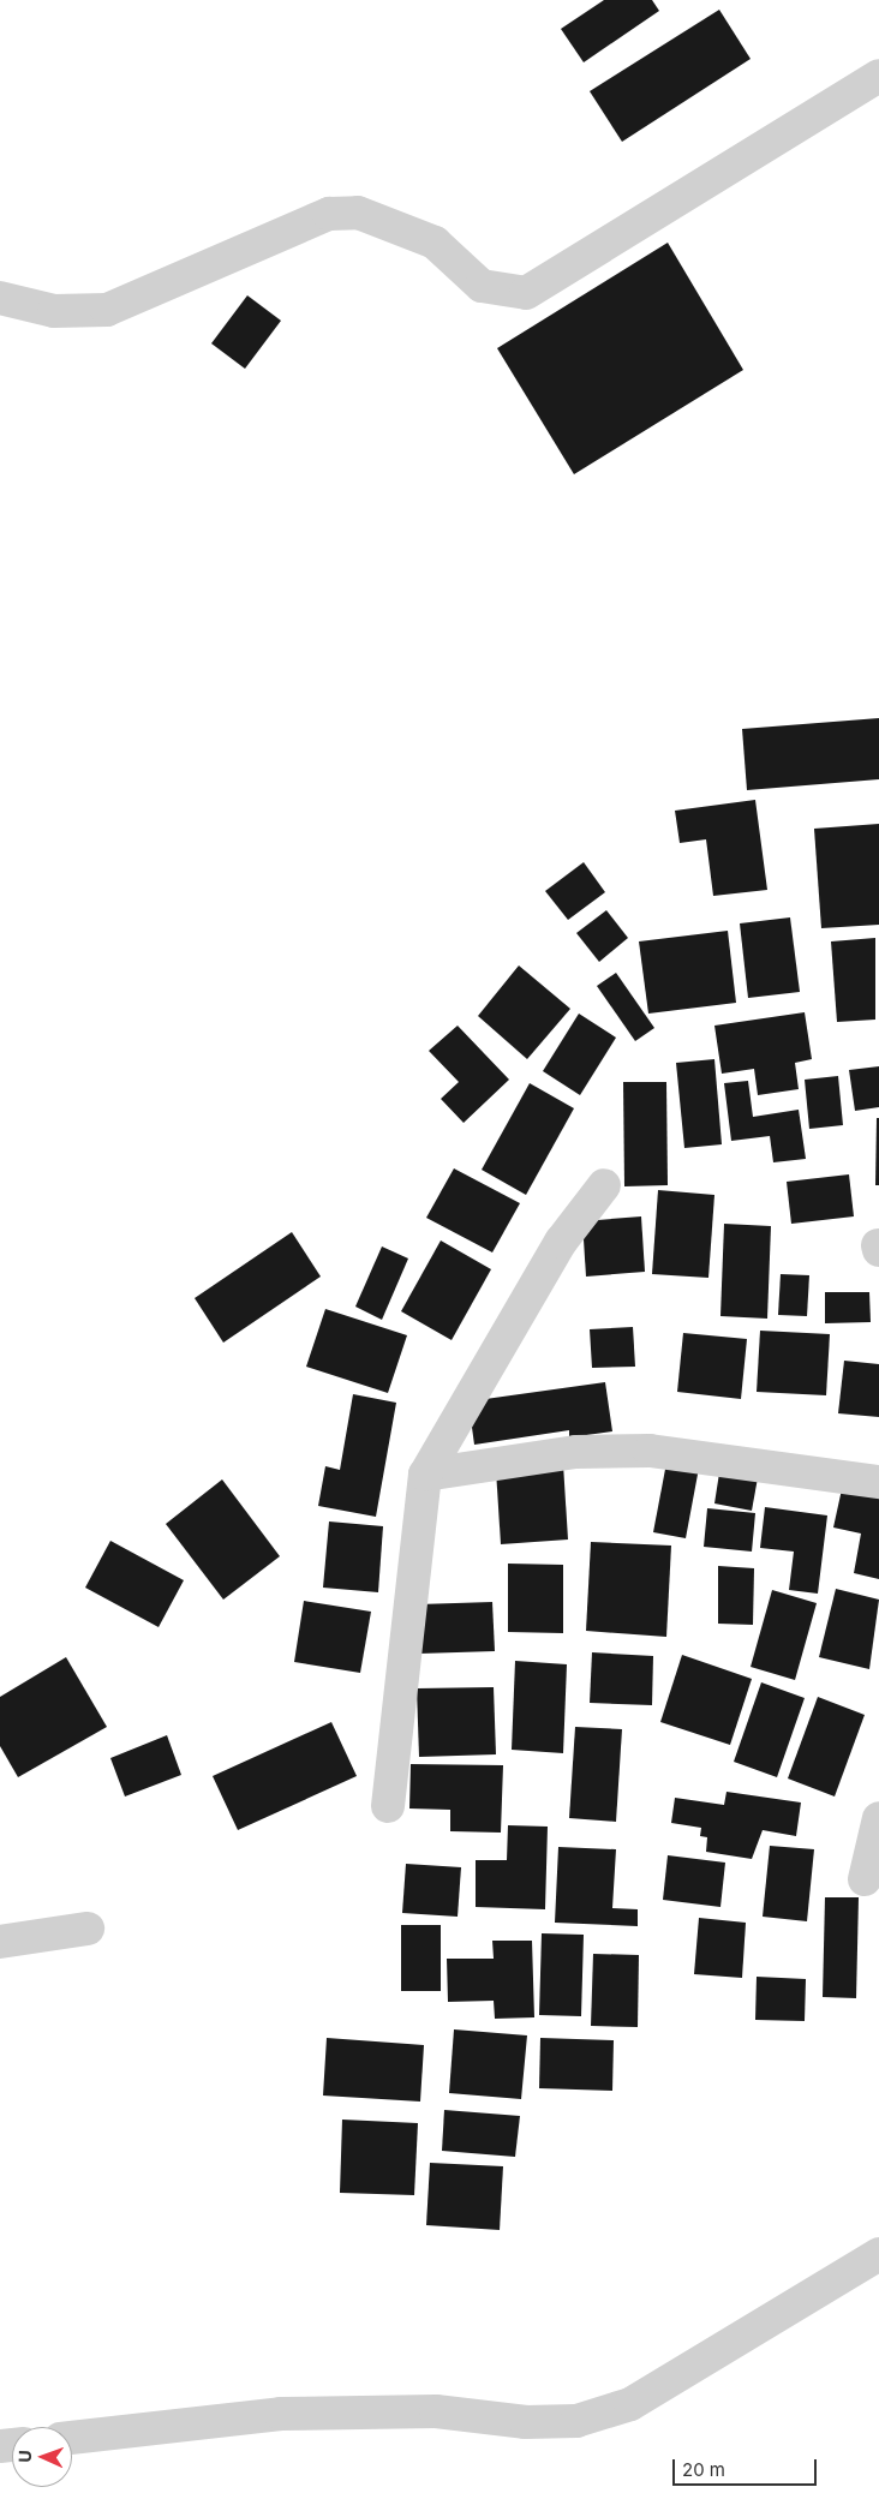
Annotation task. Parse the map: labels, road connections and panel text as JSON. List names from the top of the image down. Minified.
{"scale_bar":"20 m","north":"left"}
